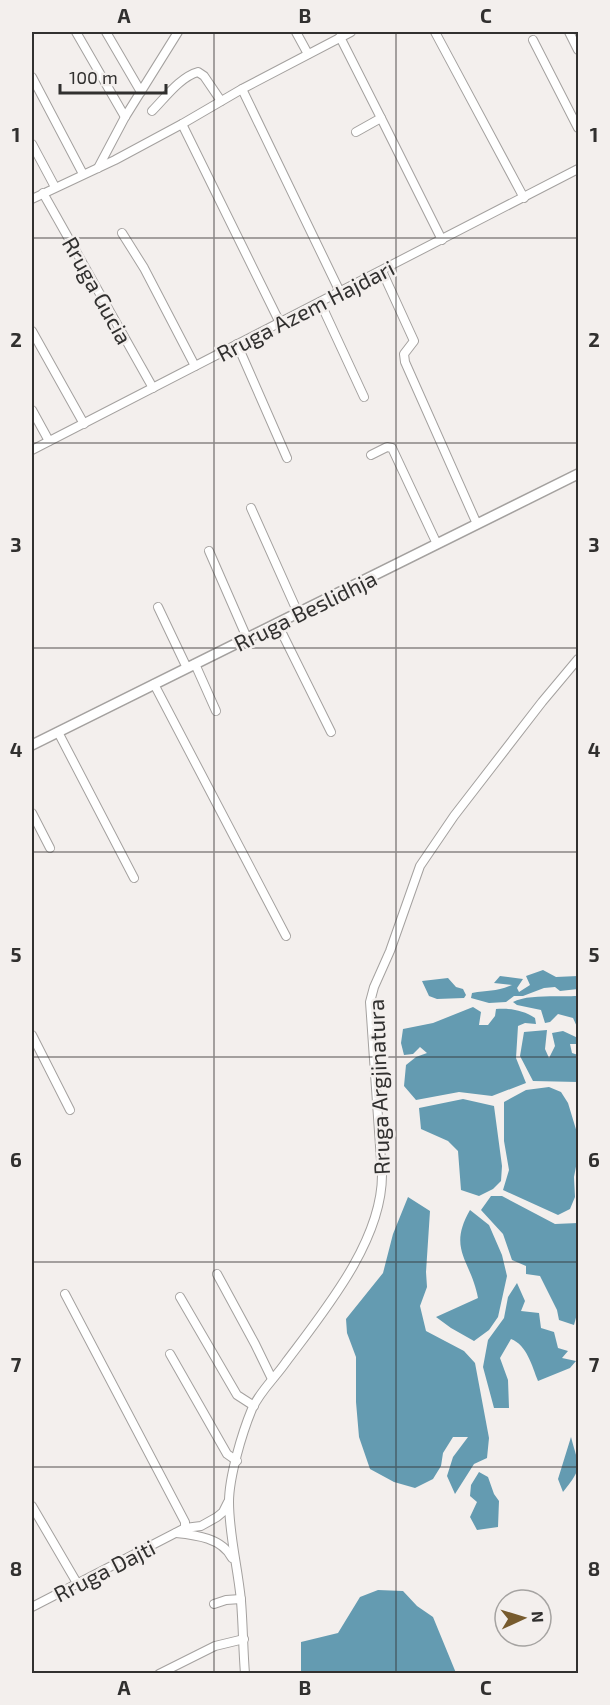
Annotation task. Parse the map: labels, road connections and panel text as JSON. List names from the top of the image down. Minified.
{"streets":{"main road":["Rruga Beslidhja"],"street":["Rruga Gucia","Rruga Azem Hajdari","Rruga Argjinatura","Rruga Dajti"]},"crossings":[["Rruga Gucia","Rruga Azem Hajdari"]],"scale_bar":"100 m","north":"right","grid":{"columns":["A","B","C"],"rows":["1","2","3","4","5","6","7","8"]}}
